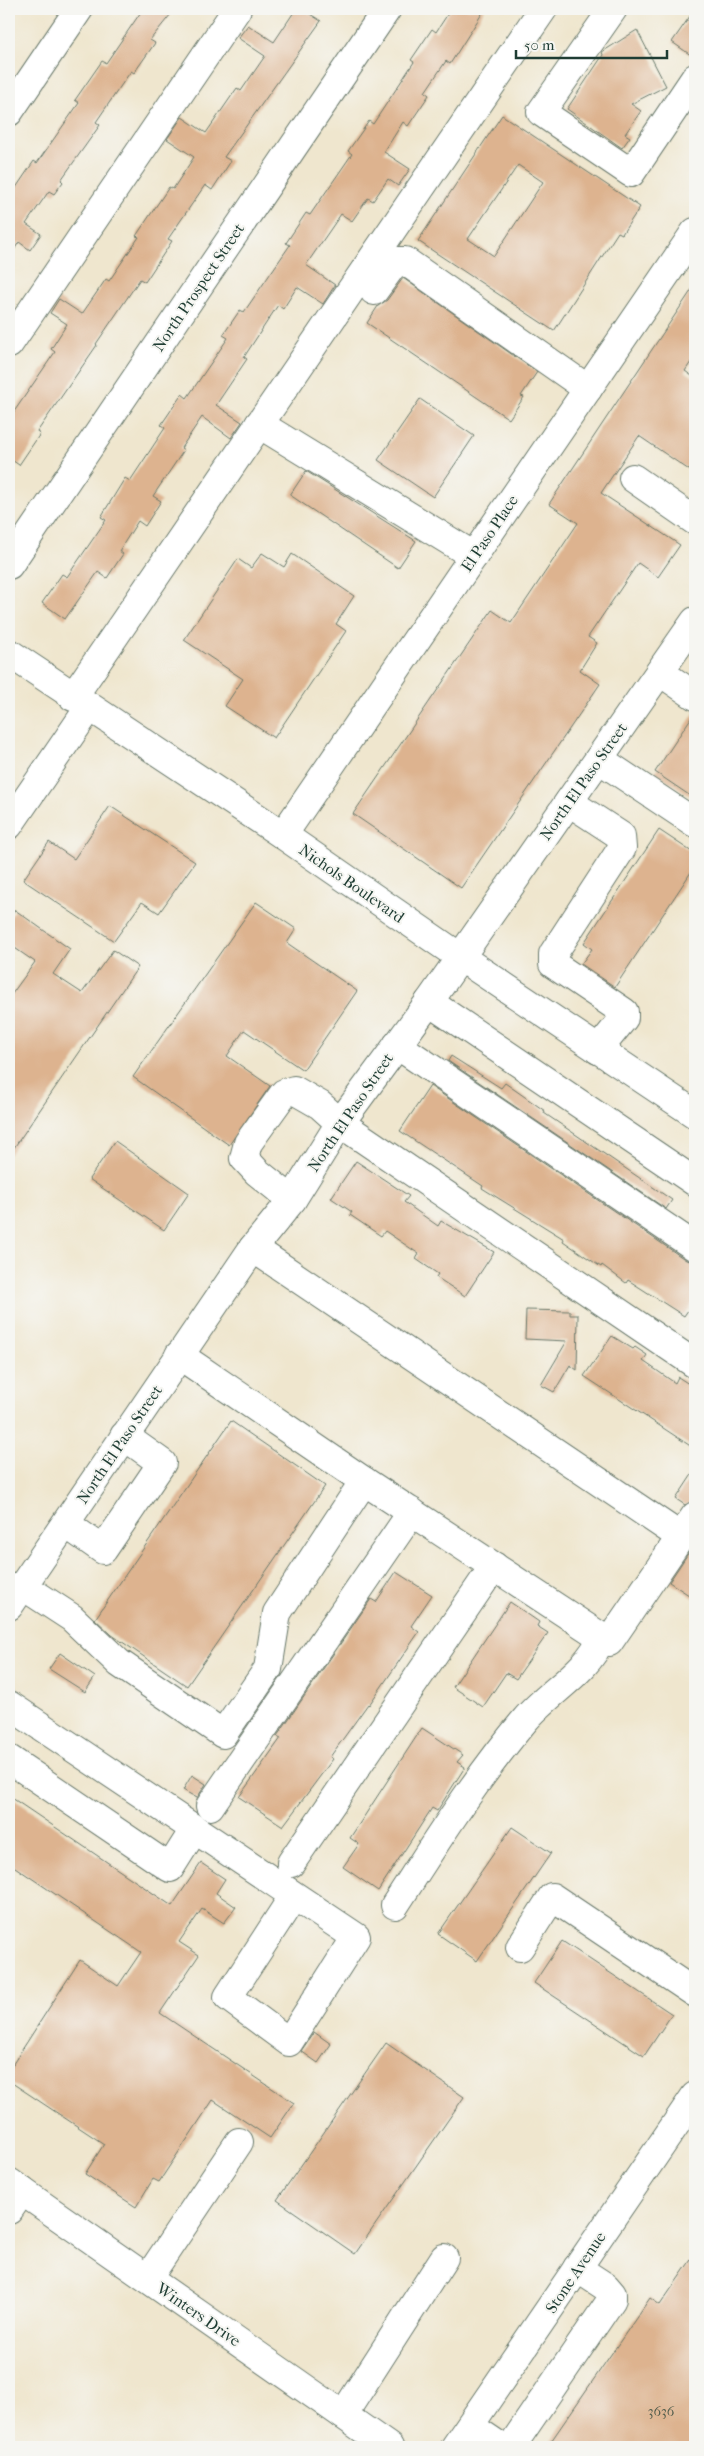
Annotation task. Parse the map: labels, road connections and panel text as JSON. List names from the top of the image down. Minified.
{"streets":{"street":["North Prospect Street","El Paso Place","North El Paso Street","Nichols Boulevard","Stone Avenue","Winters Drive"]},"crossings":[["El Paso Place","Nichols Boulevard"],["North El Paso Street","Nichols Boulevard"]],"house_numbers":["3636"],"scale_bar":"50 m"}
